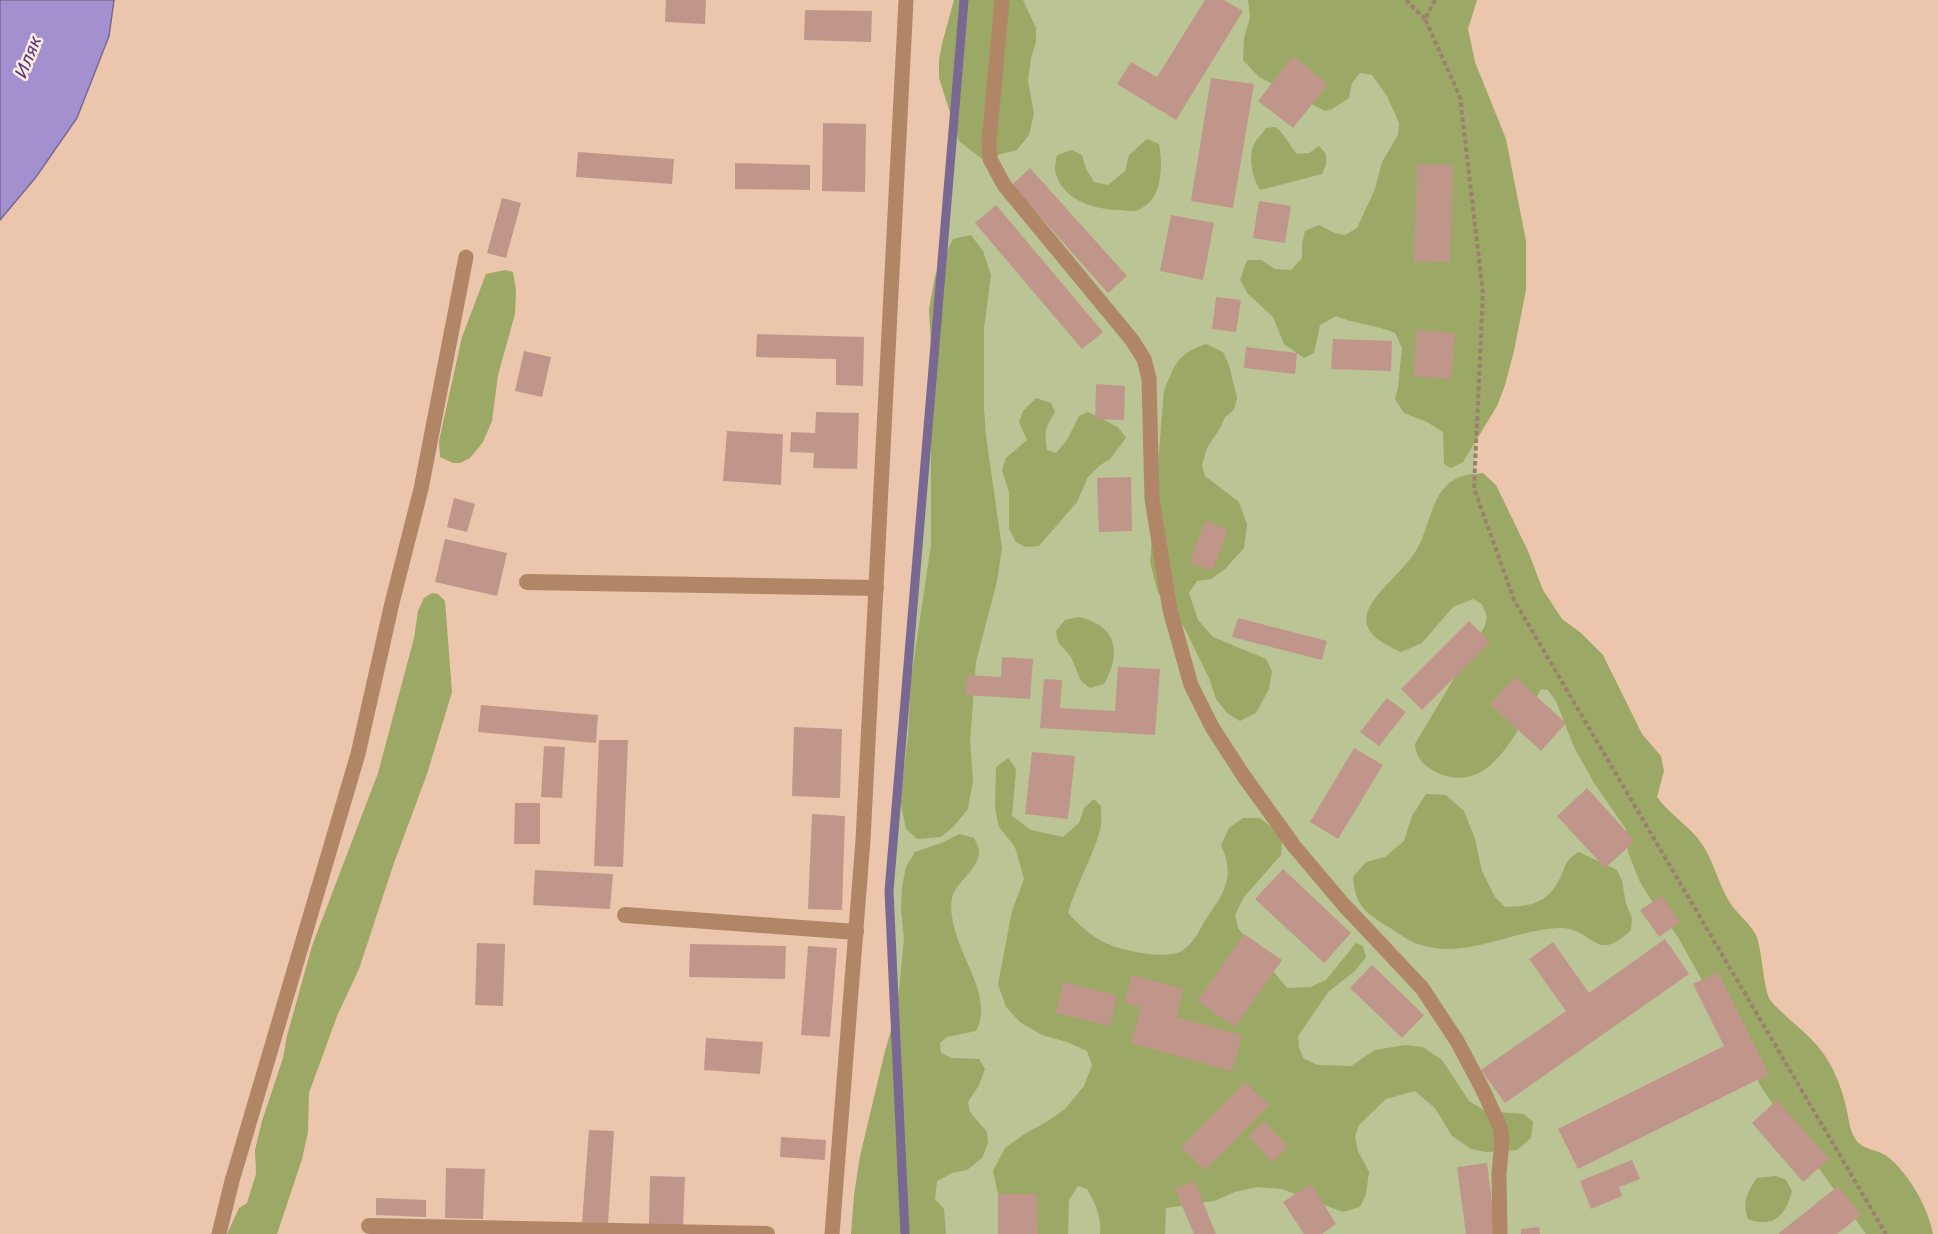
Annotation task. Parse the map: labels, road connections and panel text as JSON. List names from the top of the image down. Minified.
{"water":["Иляк"]}
